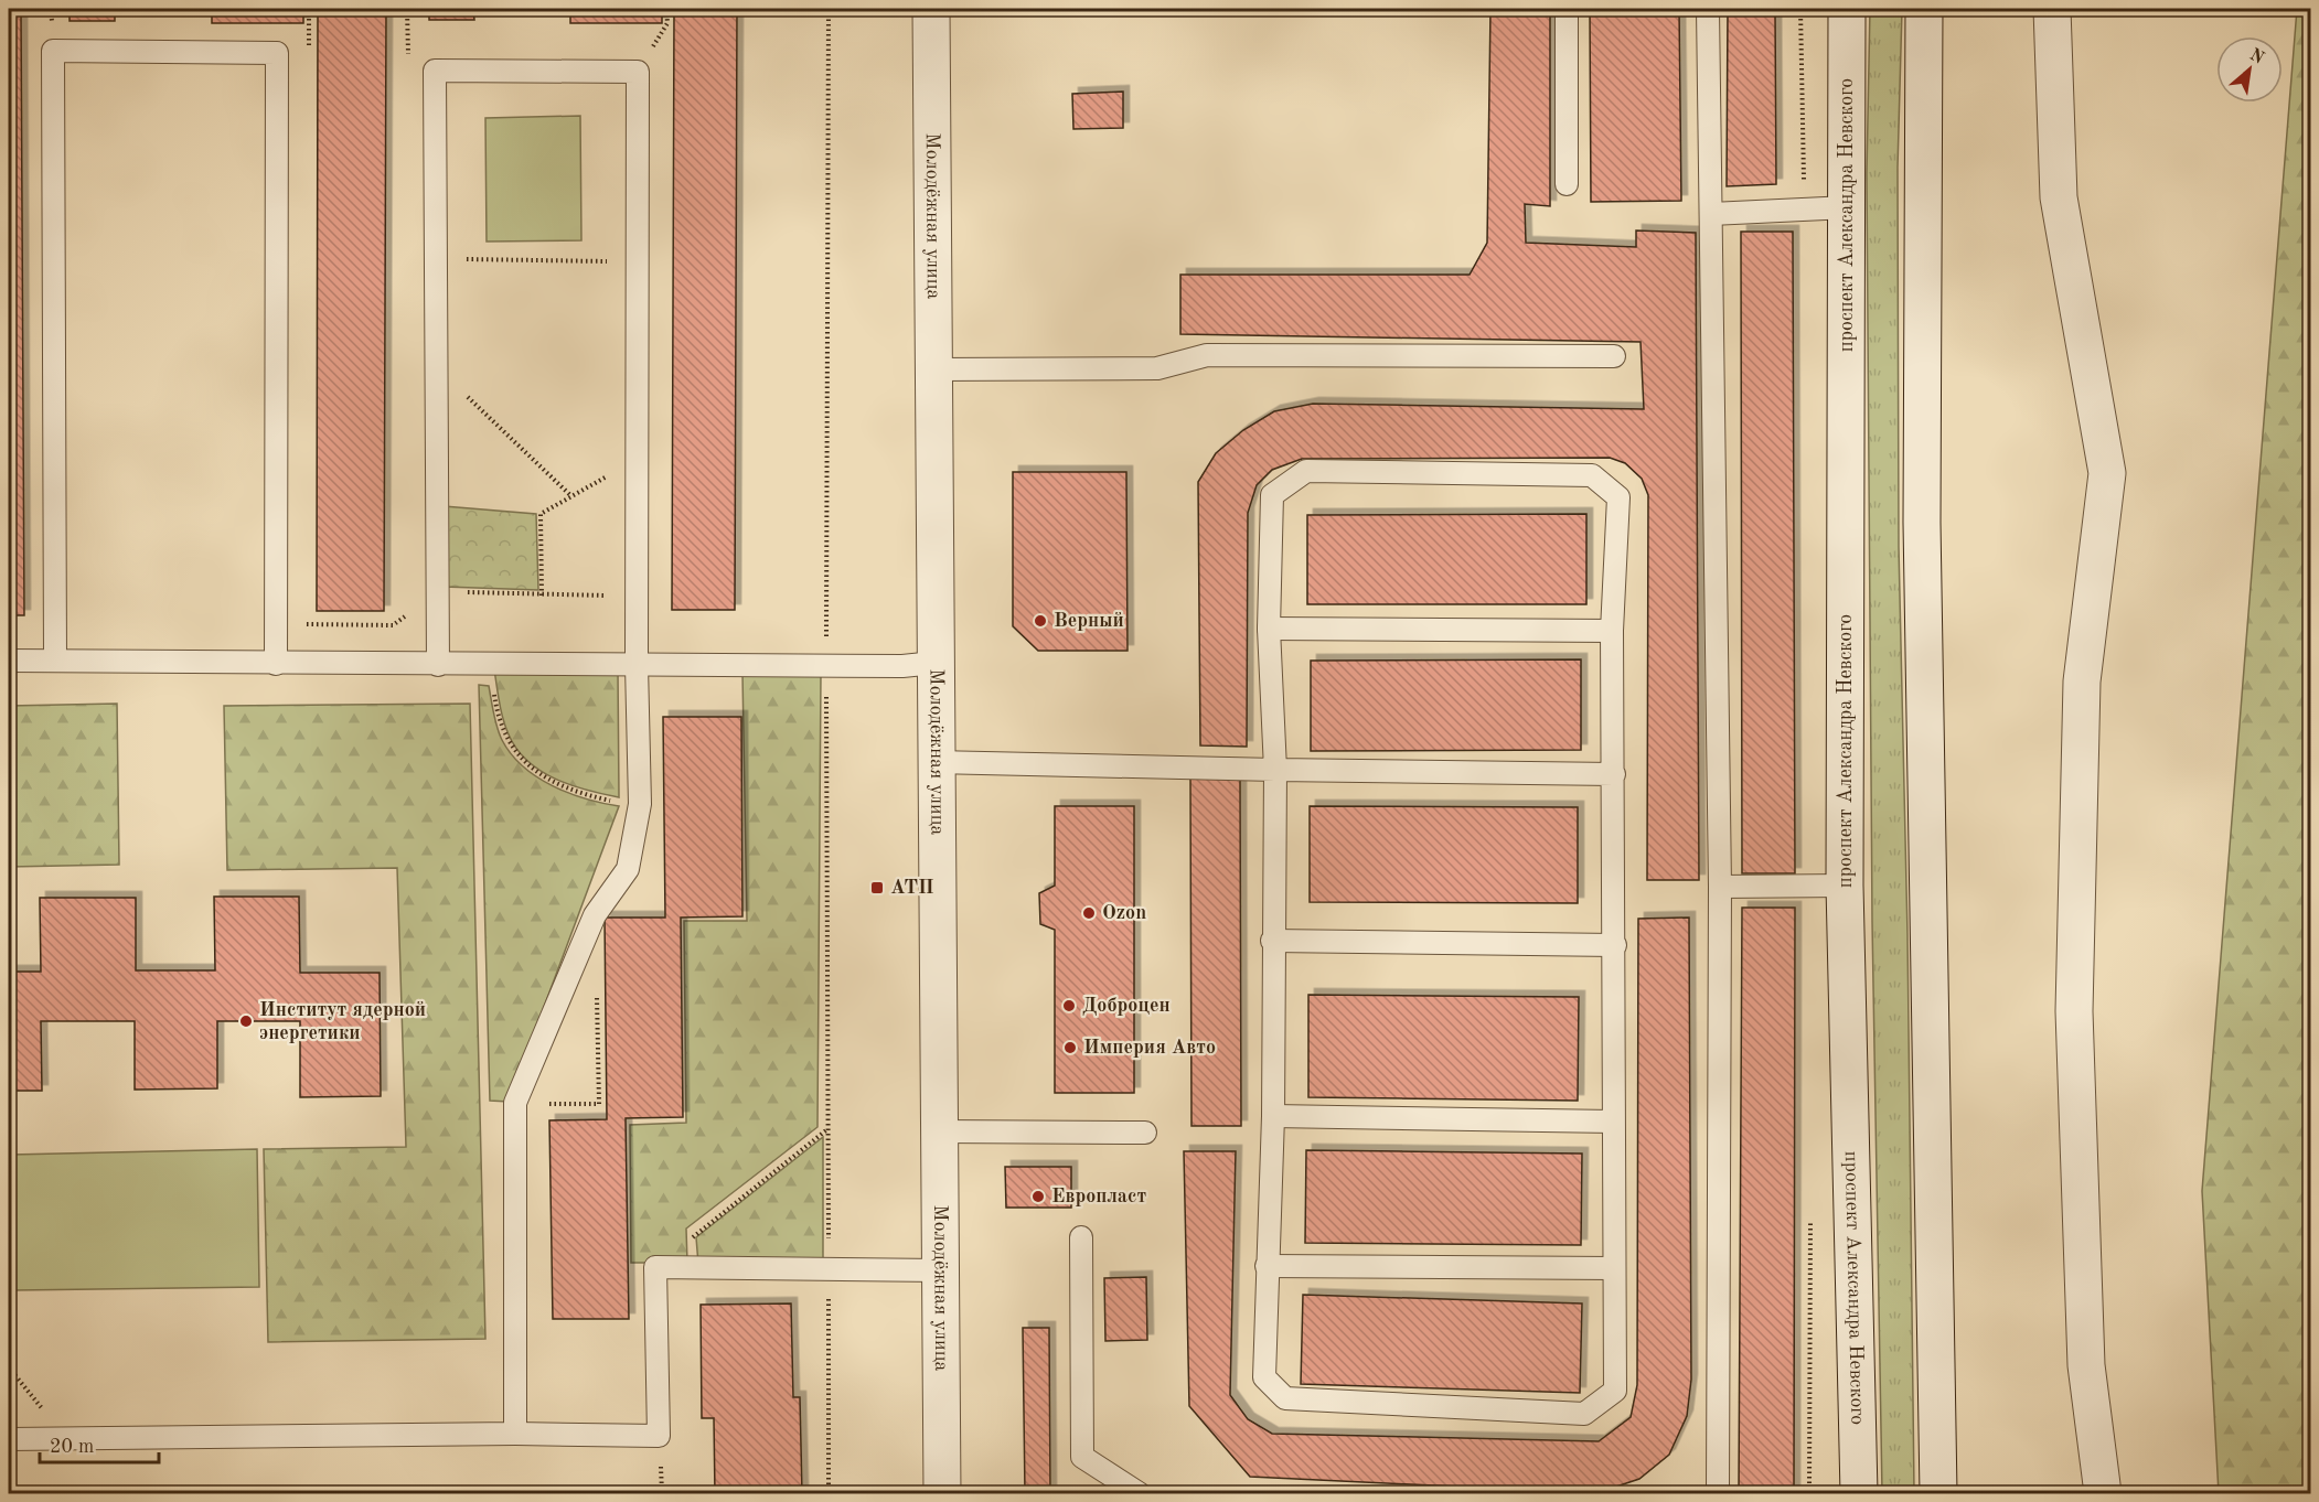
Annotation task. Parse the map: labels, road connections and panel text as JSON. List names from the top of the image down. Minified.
{"streets":{"street":["Молодёжная улица","проспект Александра Невского"]},"places":{"other":["Верный","Ozon","Доброцен","Институт ядерной энергетики","Империя Авто","Европласт"],"transit":["АТП"]},"scale_bar":"20 m","north":"top right"}
